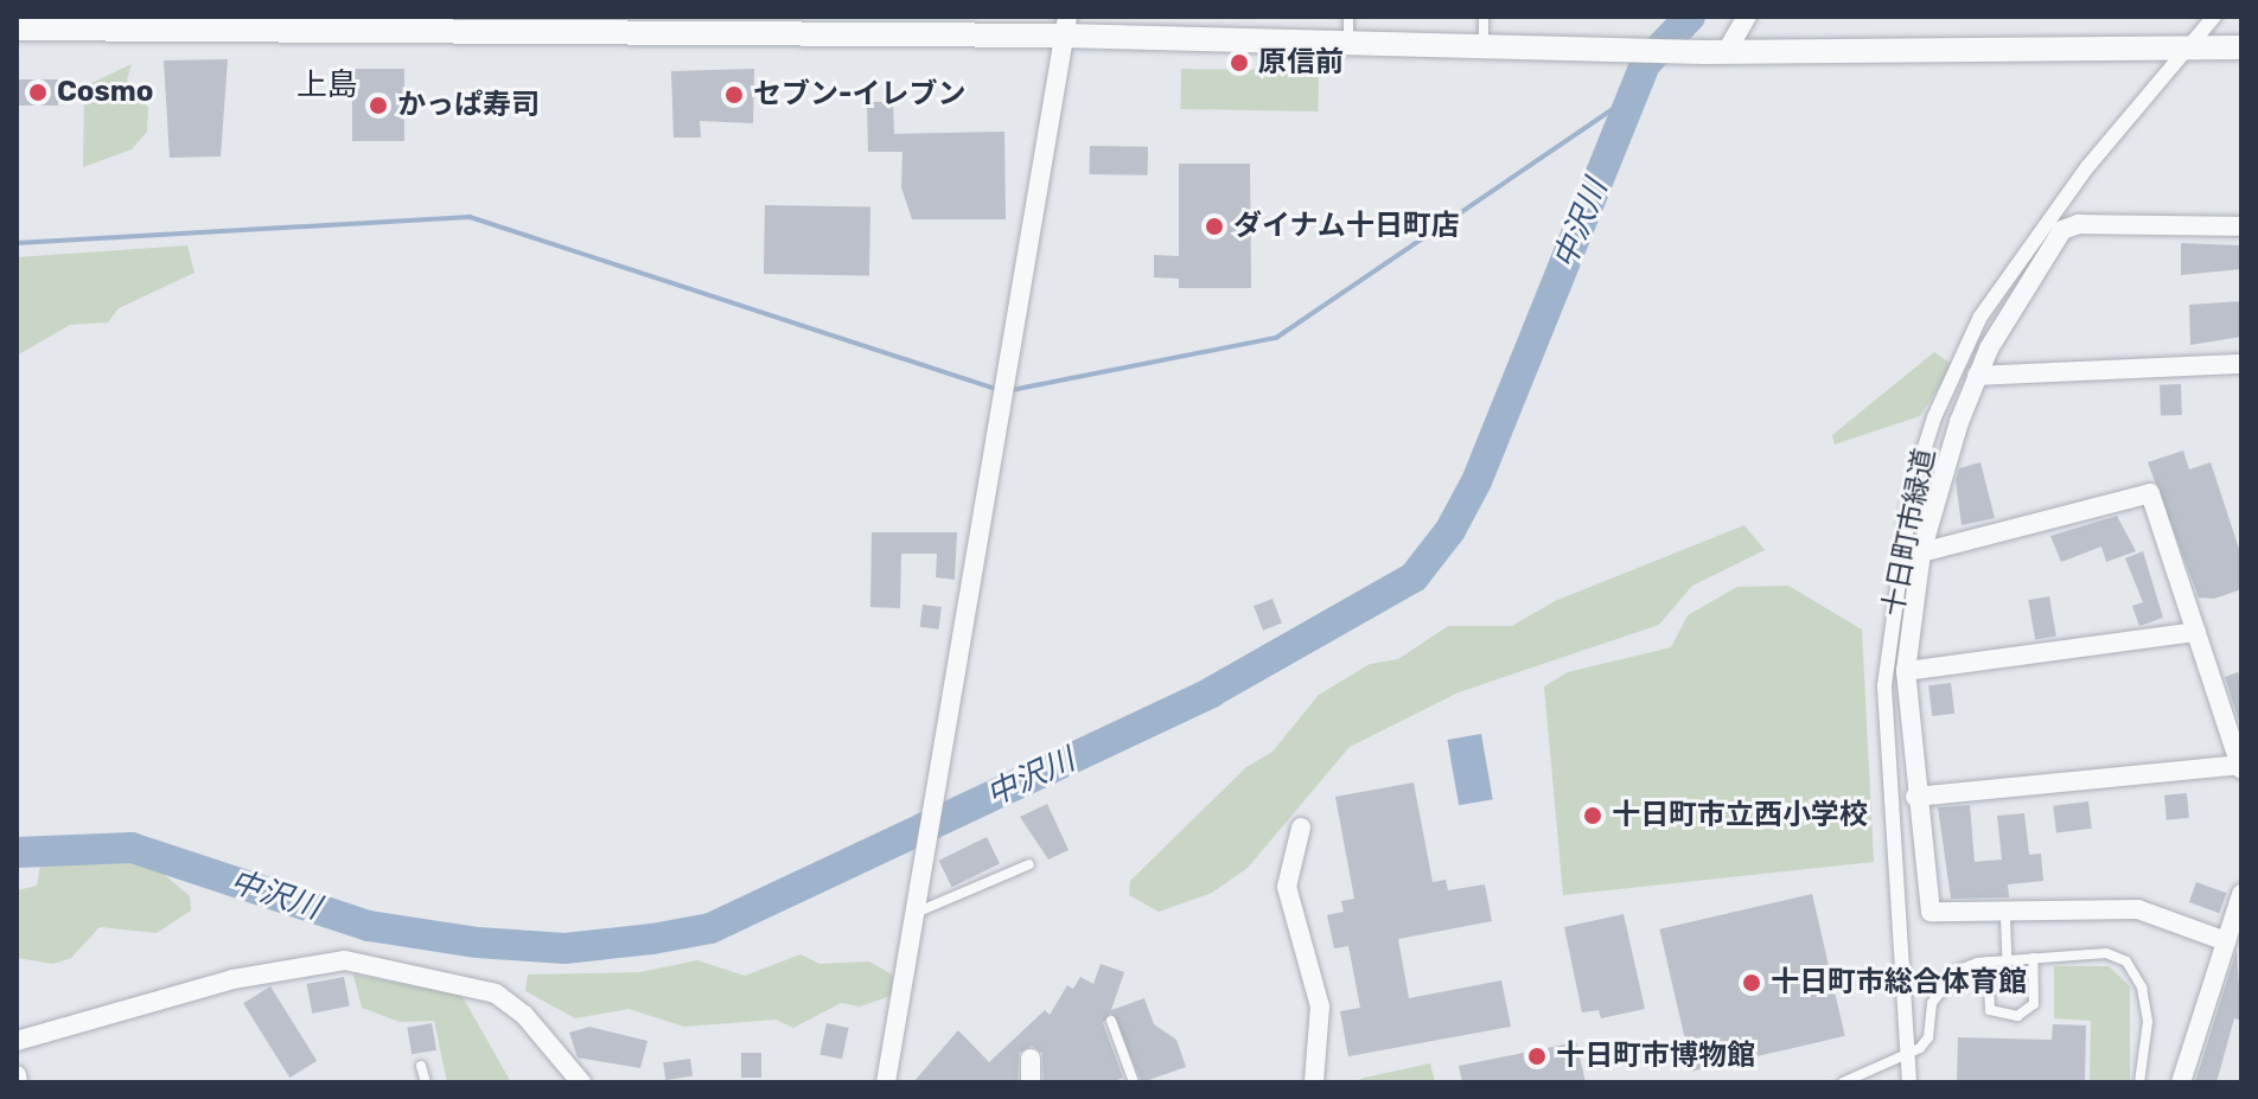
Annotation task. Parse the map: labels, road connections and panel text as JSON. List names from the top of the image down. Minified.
{"streets":{"street":["十日町市緑道"]},"districts":["上島"],"water":["中沢川"],"places":["原信前","Cosmo","セブン-イレブン","かっぱ寿司","ダイナム十日町店","十日町市立西小学校","十日町市総合体育館","十日町市博物館"]}
